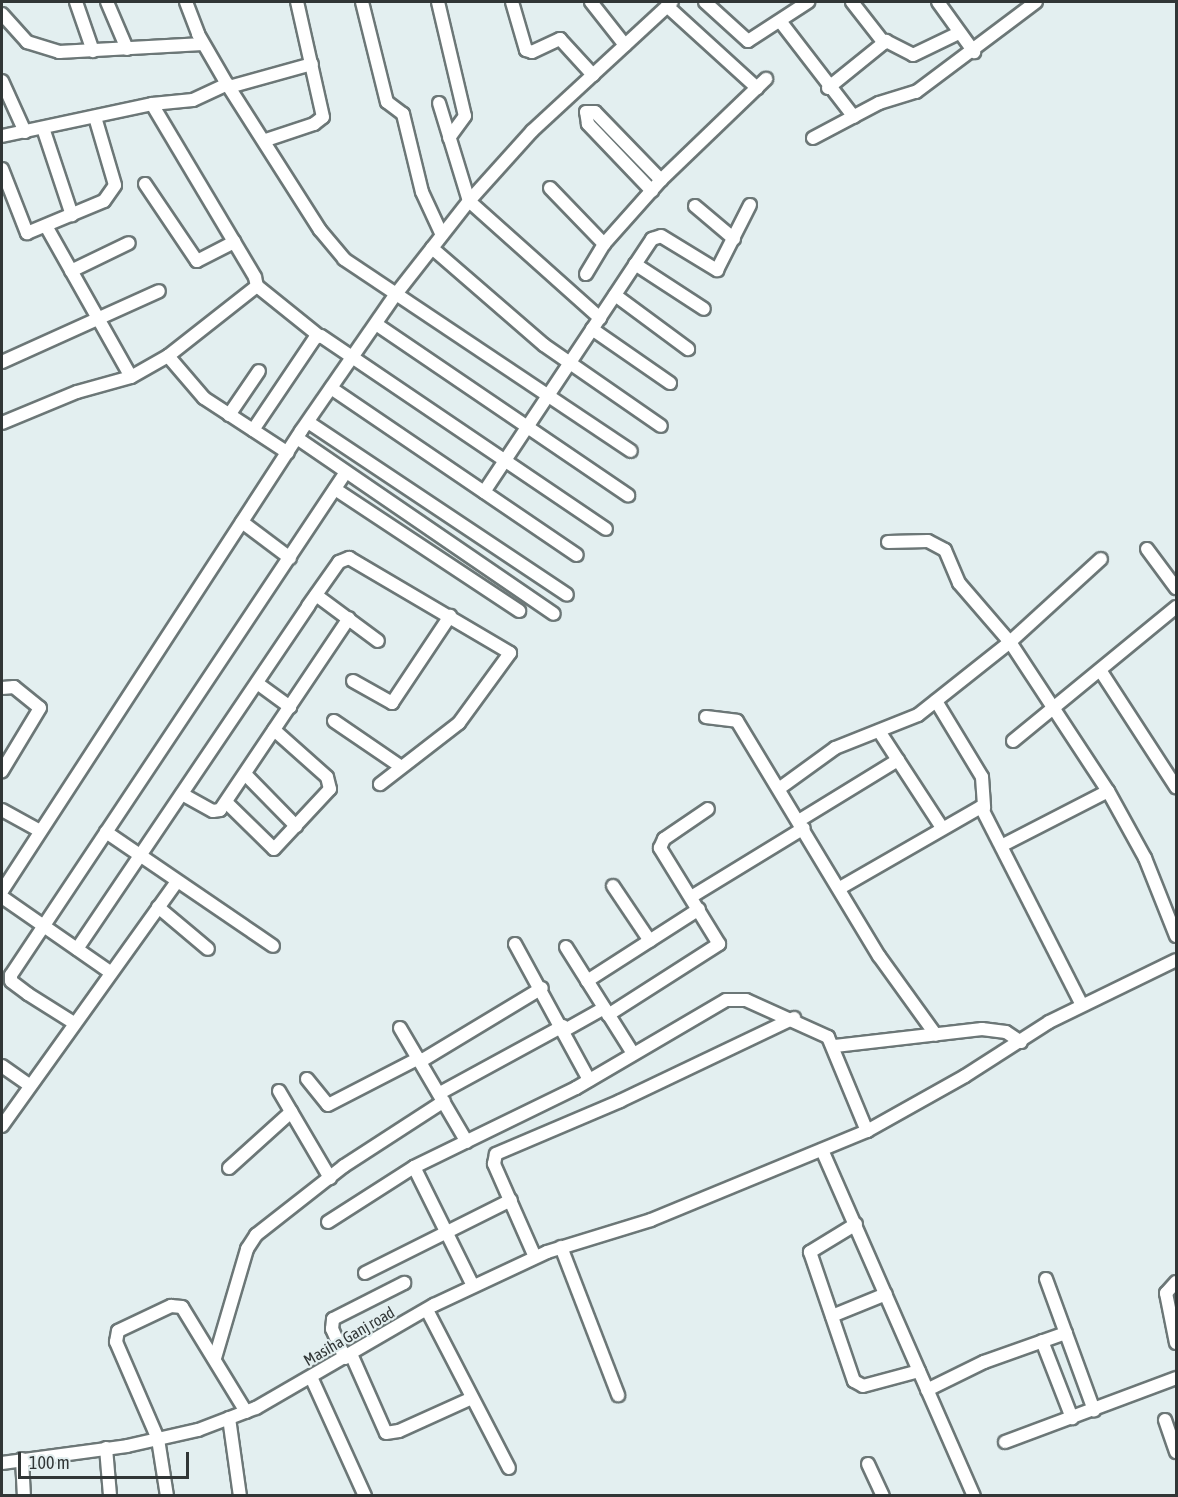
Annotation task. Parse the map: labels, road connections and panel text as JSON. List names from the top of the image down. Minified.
{"streets":{"street":["Masiha Ganj road"]},"scale_bar":"100 m"}
